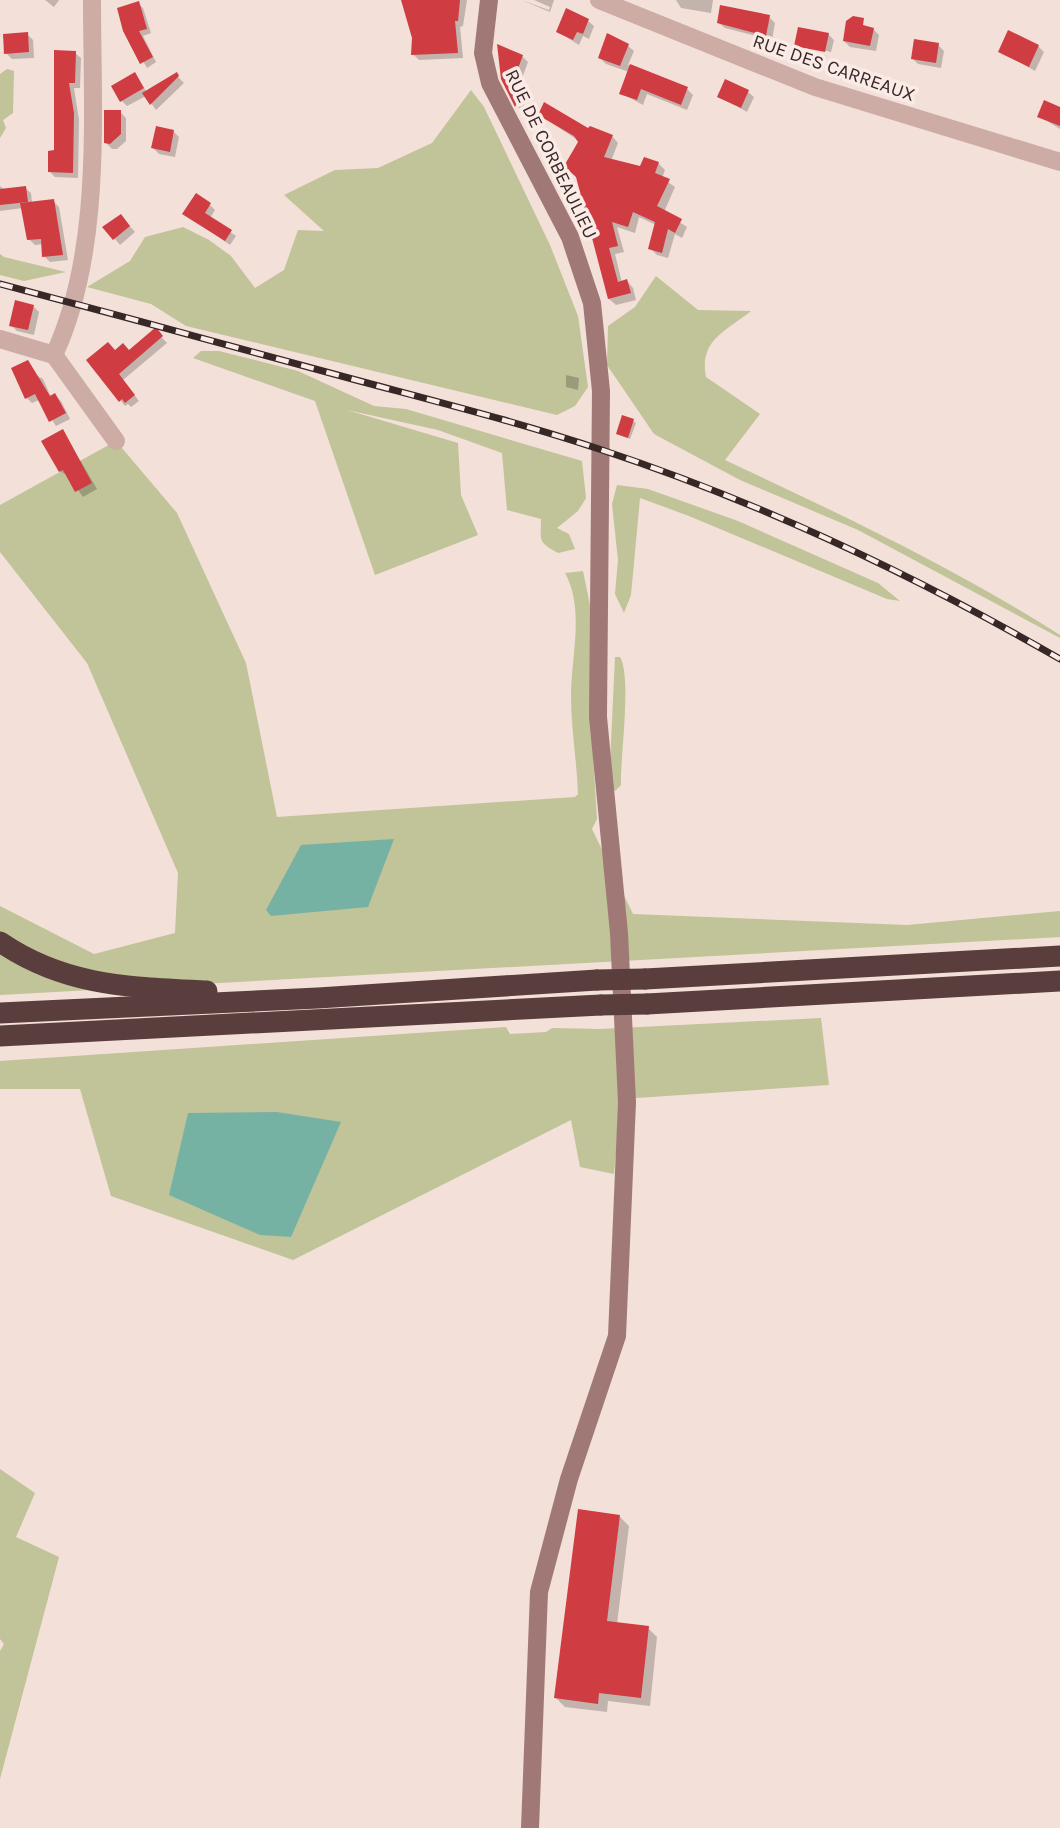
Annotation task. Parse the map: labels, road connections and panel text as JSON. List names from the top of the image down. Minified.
{"streets":{"street":["RUE DES CARREAUX","RUE DE CORBEAULIEU"]}}
